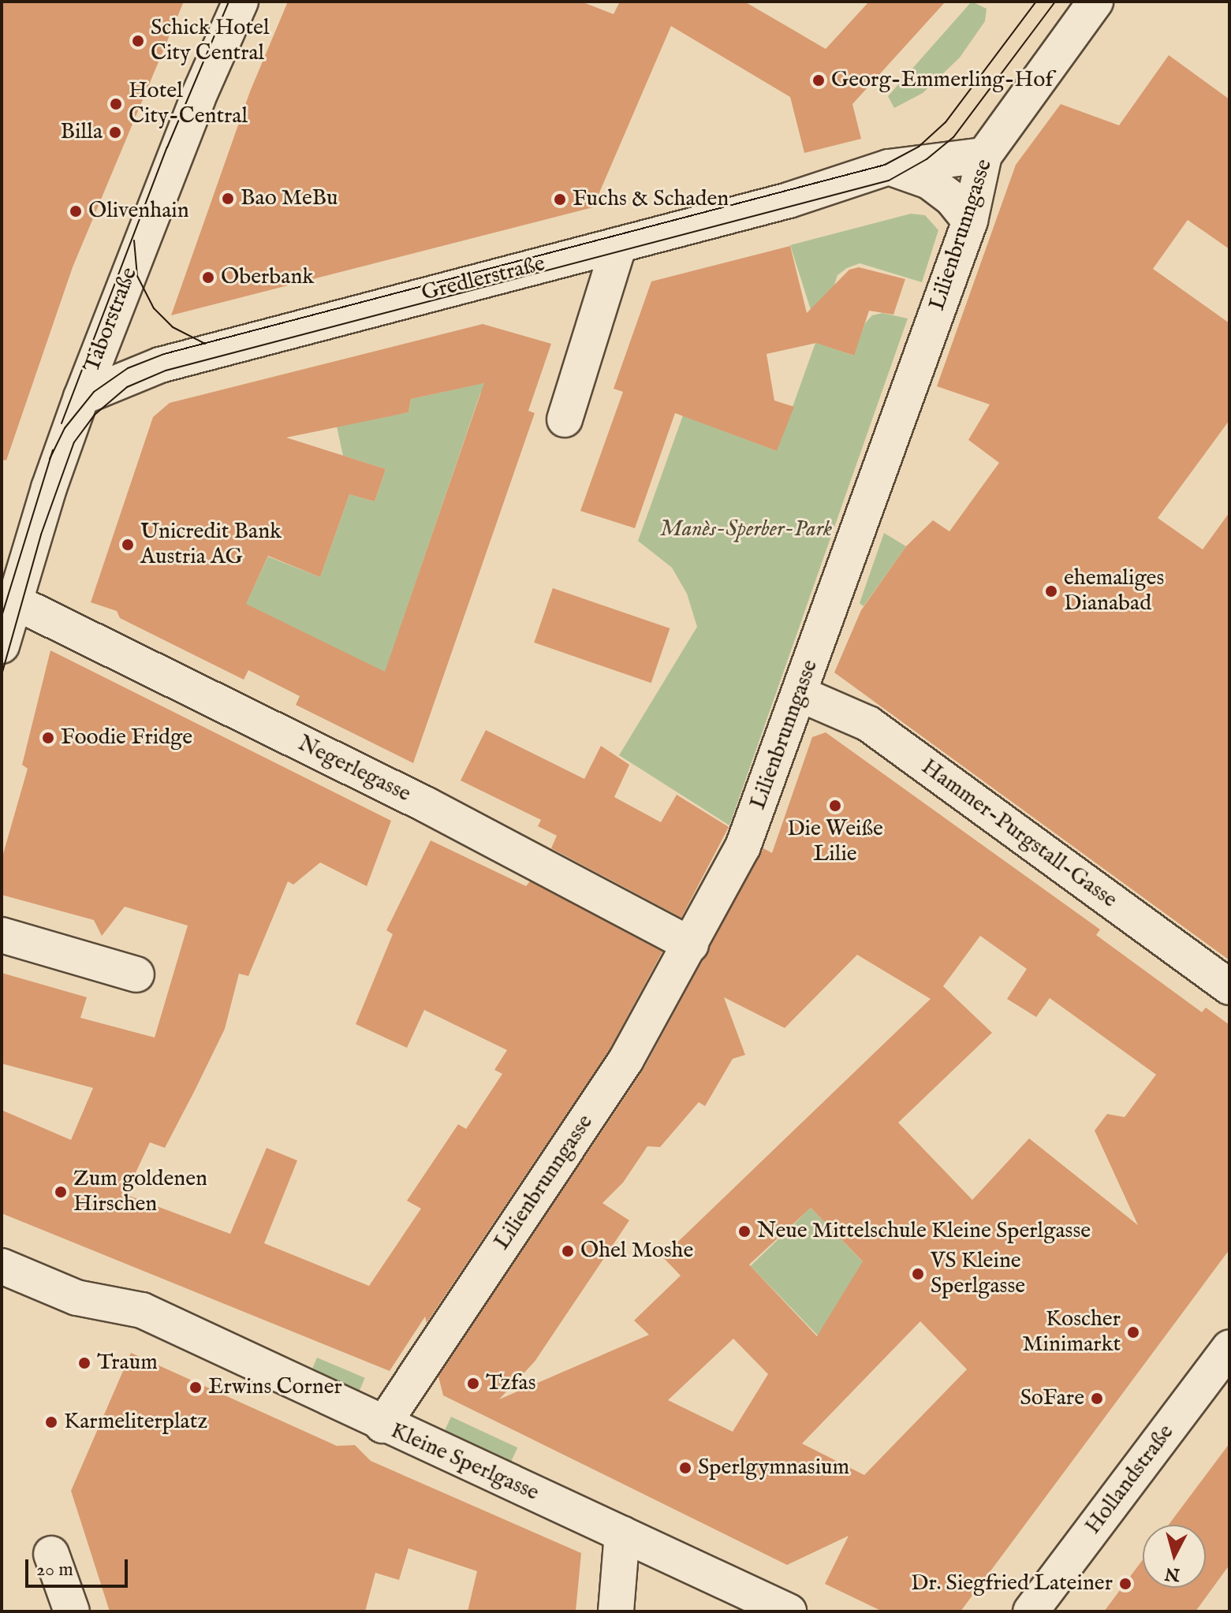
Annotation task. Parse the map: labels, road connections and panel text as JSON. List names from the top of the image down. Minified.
{"streets":{"street":["Lilienbrunngasse","Gredlerstraße","Taborstraße","Negerlegasse","Hammer-Purgstall-Gasse","Kleine Sperlgasse","Hollandstraße"]},"crossings":[["Lilienbrunngasse","Gredlerstraße"],["Lilienbrunngasse","Negerlegasse"],["Lilienbrunngasse","Hammer-Purgstall-Gasse"],["Lilienbrunngasse","Kleine Sperlgasse"],["Gredlerstraße","Taborstraße"],["Taborstraße","Negerlegasse"]],"parks":["Manès-Sperber-Park"],"places":["Schick Hotel City Central","Georg-Emmerling-Hof","Hotel City-Central","Billa","Bao MeBu","Fuchs & Schaden","Olivenhain","Oberbank","Unicredit Bank Austria AG","ehemaliges Dianabad","Foodie Fridge","Die Weiße Lilie","Zum goldenen Hirschen","Neue Mittelschule Kleine Sperlgasse","Ohel Moshe","VS Kleine Sperlgasse","Koscher Minimarkt","Traum","Tzfas","Erwins Corner","SoFare","Karmeliterplatz","Sperlgymnasium","Dr. Siegfried Lateiner"],"scale_bar":"20 m","north":"bottom"}
